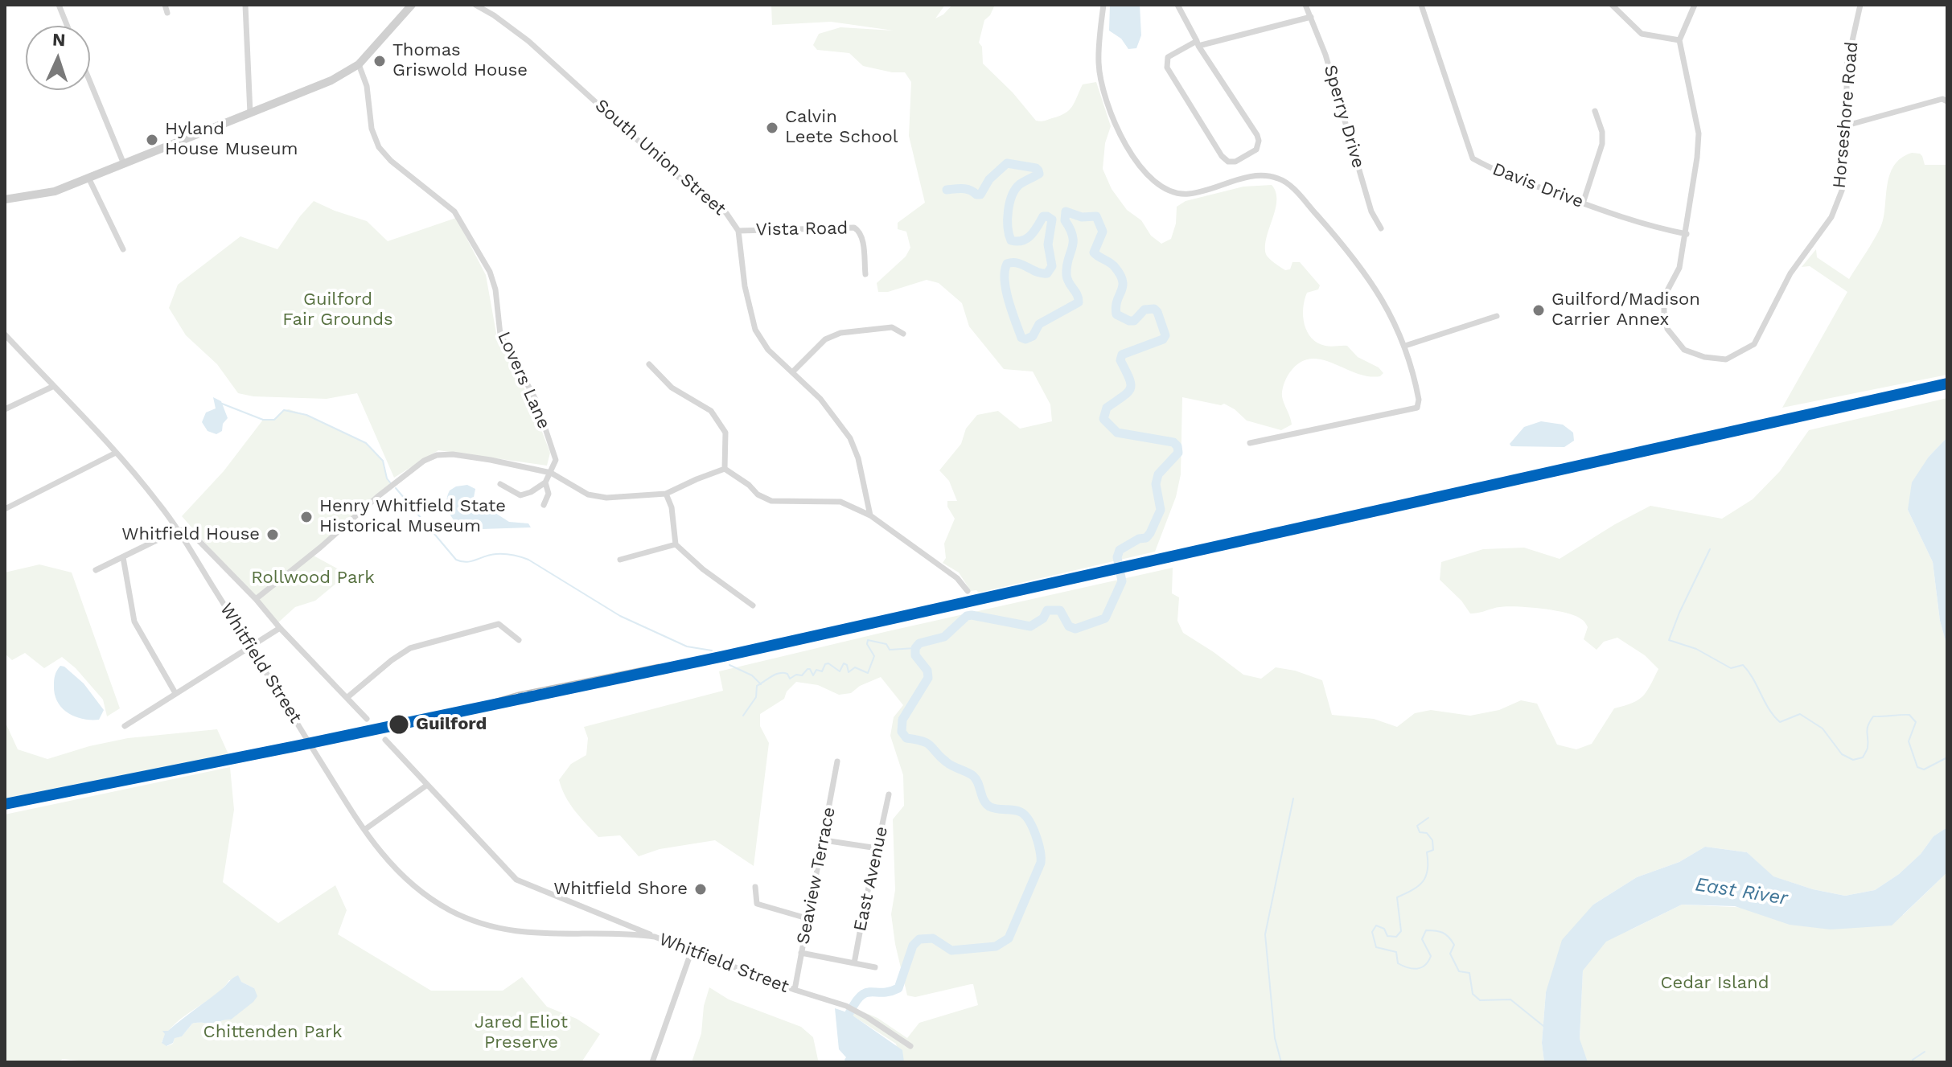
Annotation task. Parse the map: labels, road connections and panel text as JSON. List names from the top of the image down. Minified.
{"streets":{"street":["Horseshore Road","Sperry Drive","South Union Street","Davis Drive","Vista Road","Lovers Lane","Whitfield Street","Seaview Terrace","East Avenue"]},"crossings":[["Horseshore Road","Davis Drive"],["South Union Street","Vista Road"],["Whitfield Street","Seaview Terrace"]],"water":["East River"],"parks":["Guilford Fair Grounds","Rollwood Park","Cedar Island","Jared Eliot Preserve","Chittenden Park"],"places":["Thomas Griswold House","Calvin Leete School","Hyland House Museum","Guilford/Madison Carrier Annex","Henry Whitfield State Historical Museum","Whitfield House","Guilford","Whitfield Shore"],"north":"top"}
